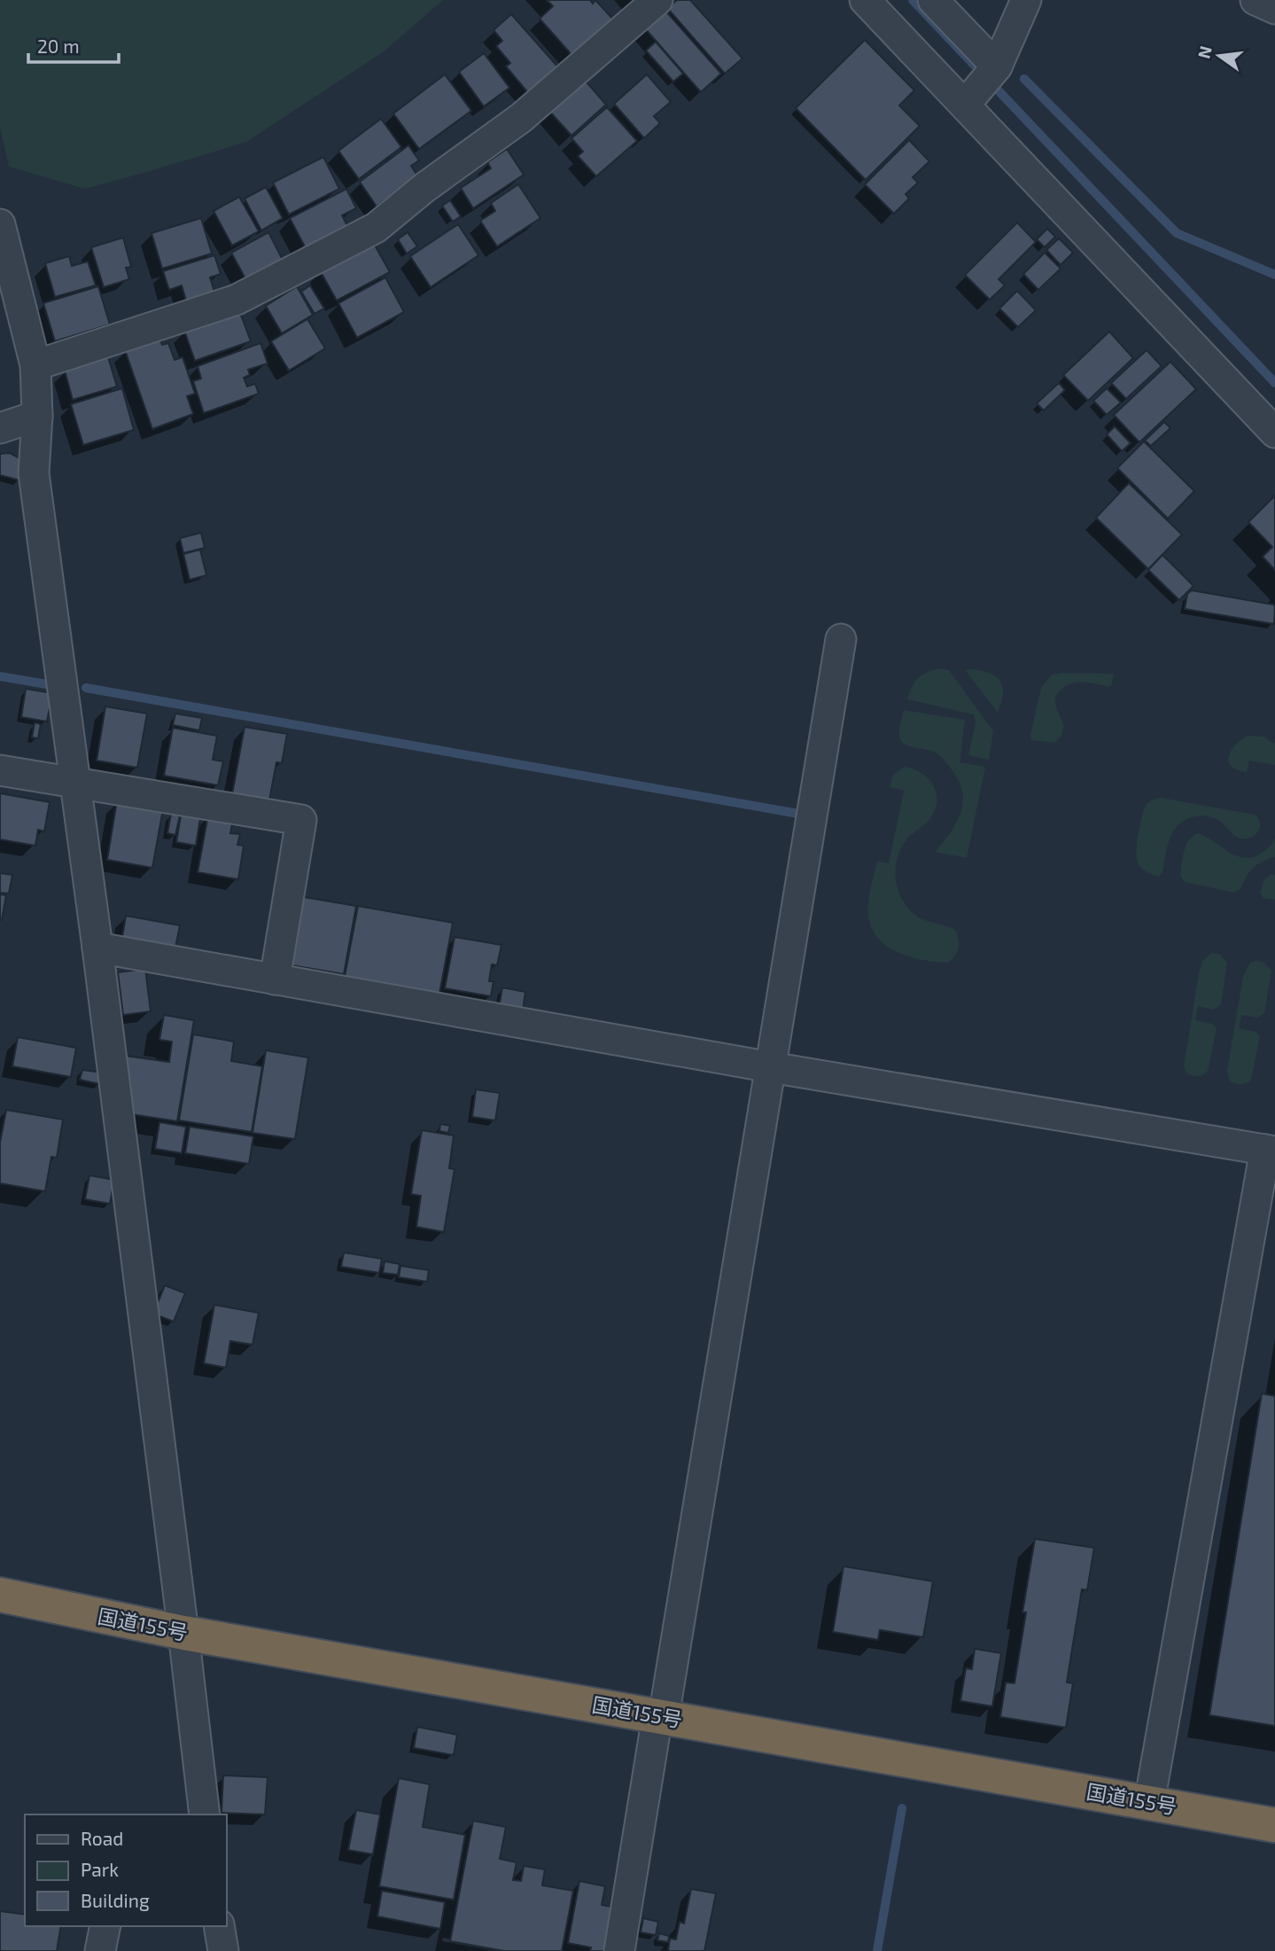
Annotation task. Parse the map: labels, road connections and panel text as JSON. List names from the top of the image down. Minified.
{"streets":{"highway":["国道155号"]},"legend":["Road","Park","Building"],"scale_bar":"20 m","north":"left"}
